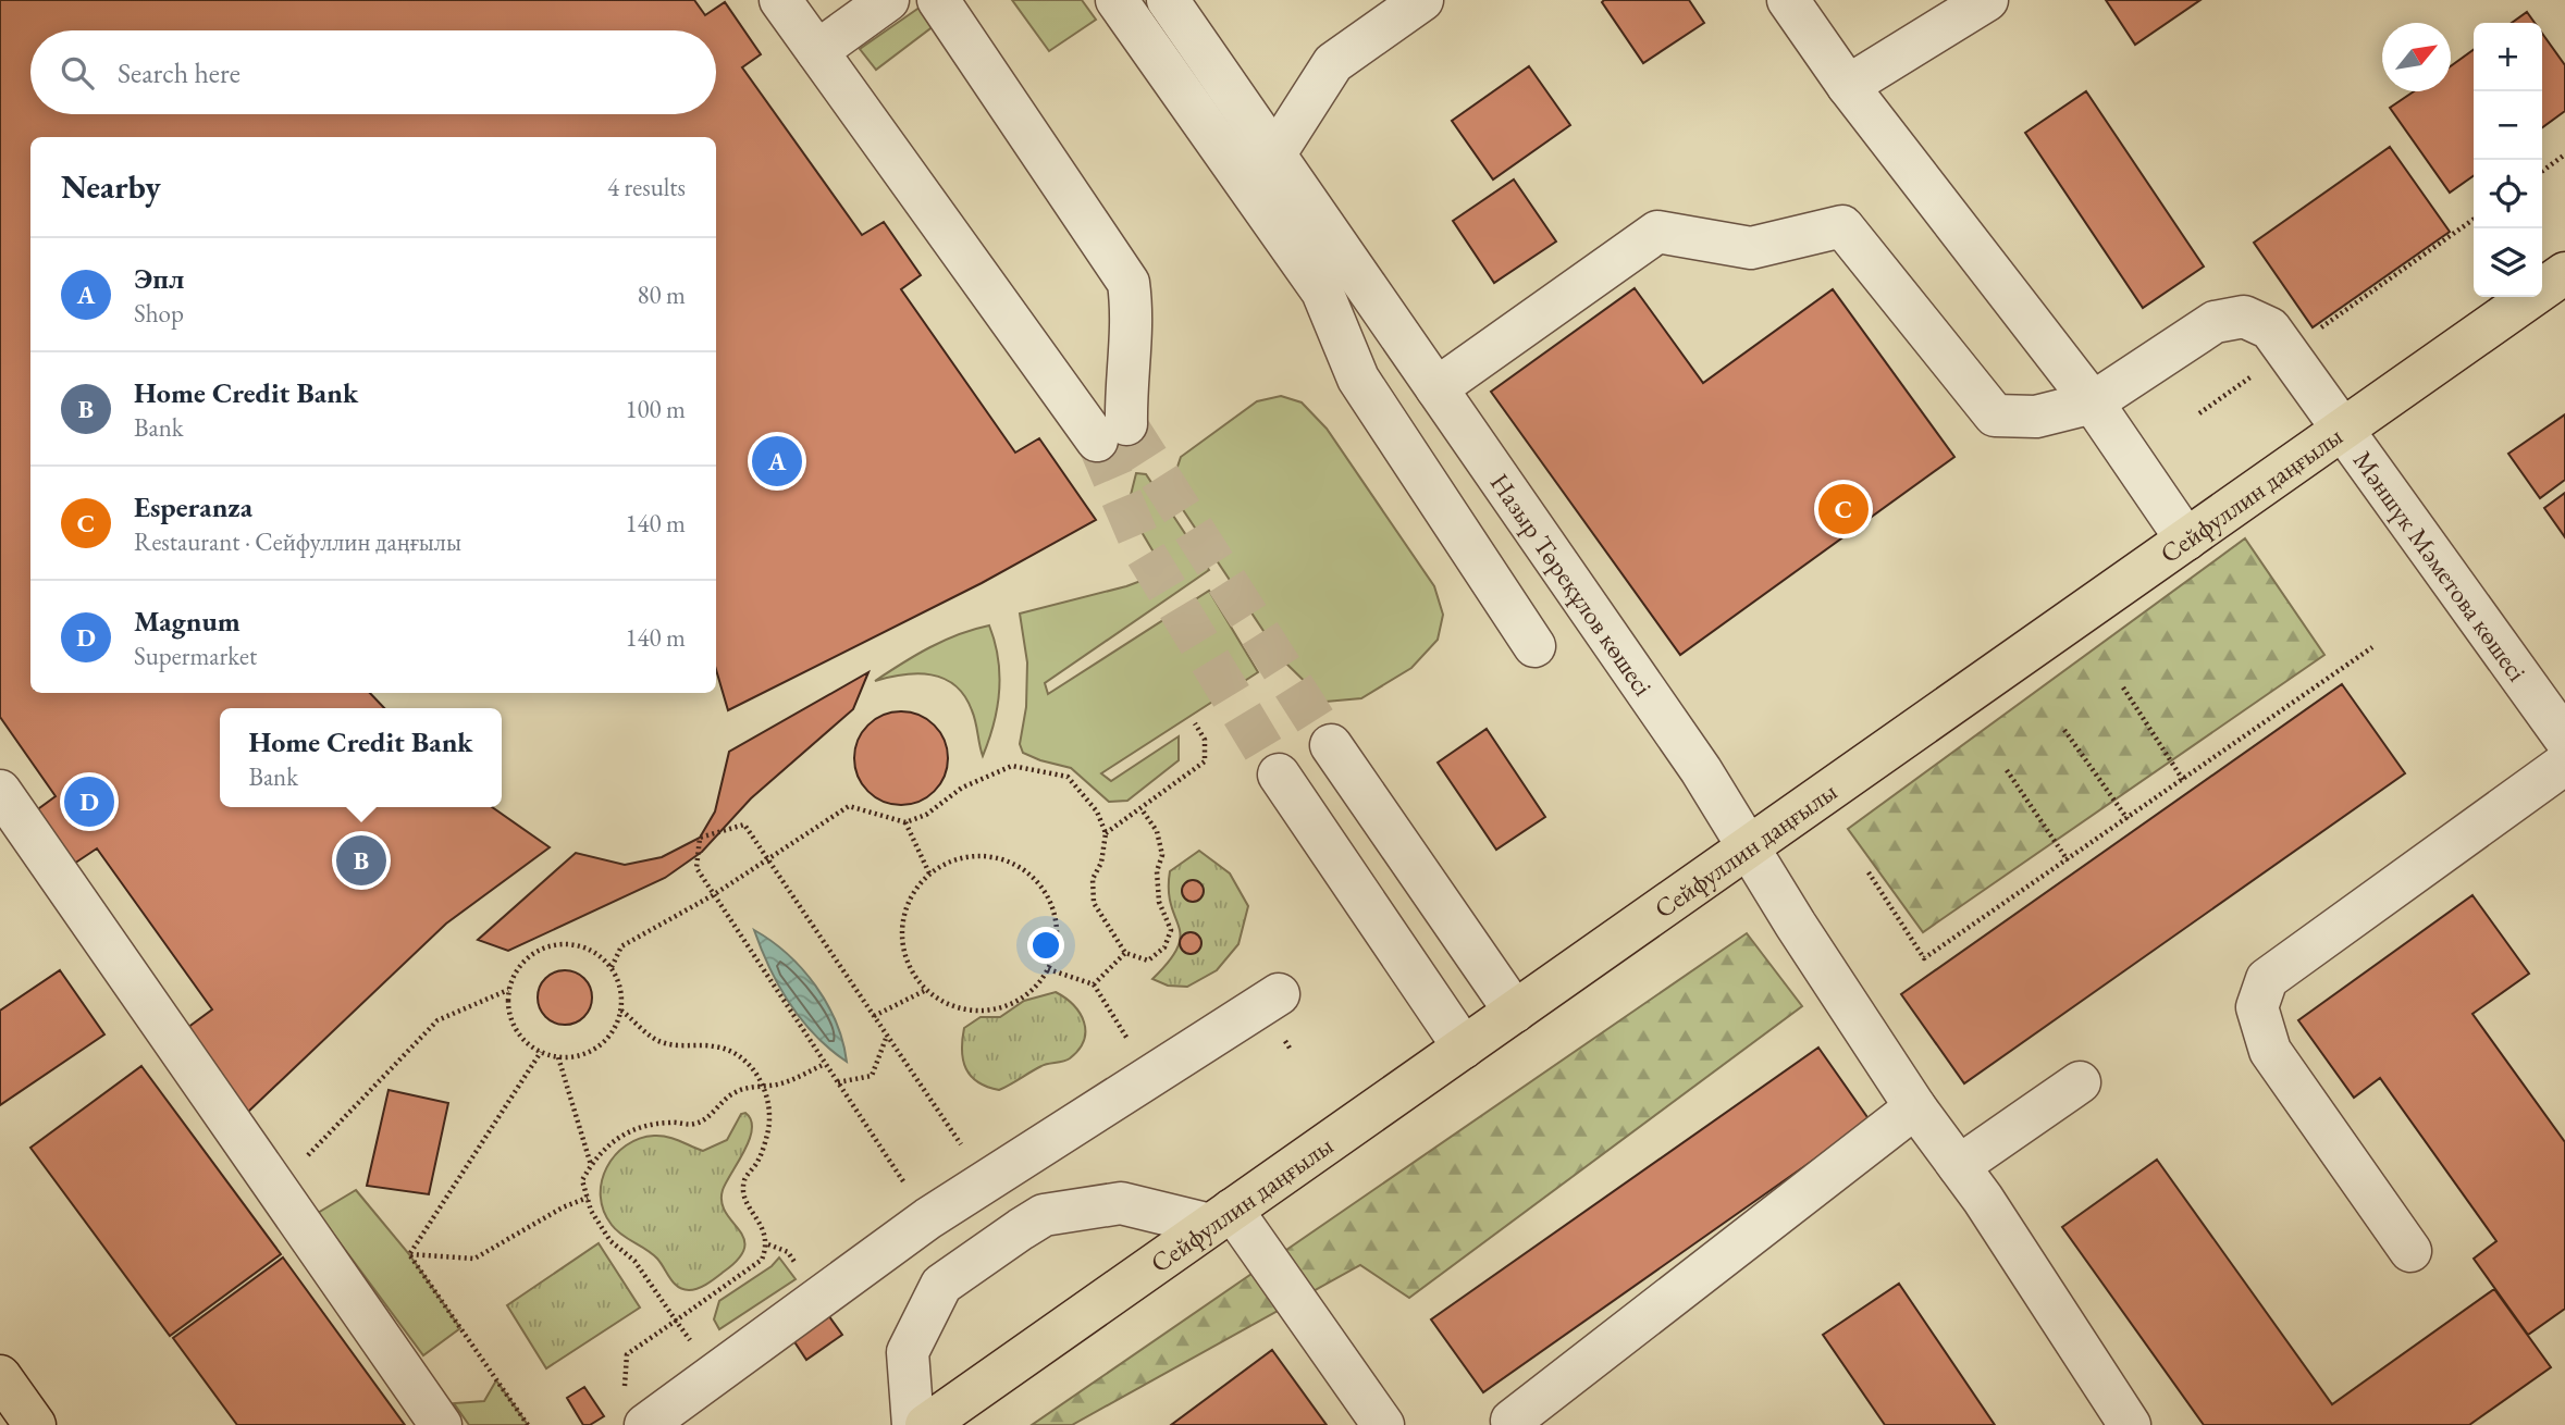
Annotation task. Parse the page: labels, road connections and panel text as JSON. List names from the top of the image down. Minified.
{"streets":{"main road":["Сейфуллин даңғылы"],"street":["Мәншүк Мәметова көшесі","Назыр Төреқұлов көшесі"]},"crossings":[["Сейфуллин даңғылы","Мәншүк Мәметова көшесі"],["Сейфуллин даңғылы","Назыр Төреқұлов көшесі"],["Мәншүк Мәметова көшесі","Назыр Төреқұлов көшесі"]],"north":"top right","page":{"map_buttons":["+","−"],"search":"Search here","heading":["Nearby","4 results"],"list":[{"mark":"A","name":"Эпл","note":"Shop","value":"80 m"},{"mark":"B","name":"Home Credit Bank","note":"Bank","value":"100 m"},{"mark":"C","name":"Esperanza","note":"Restaurant · Сейфуллин даңғылы","value":"140 m"},{"mark":"D","name":"Magnum","note":"Supermarket","value":"140 m"}],"pins":["A","C","D","B"],"popup":["Home Credit Bank","Bank"]}}
